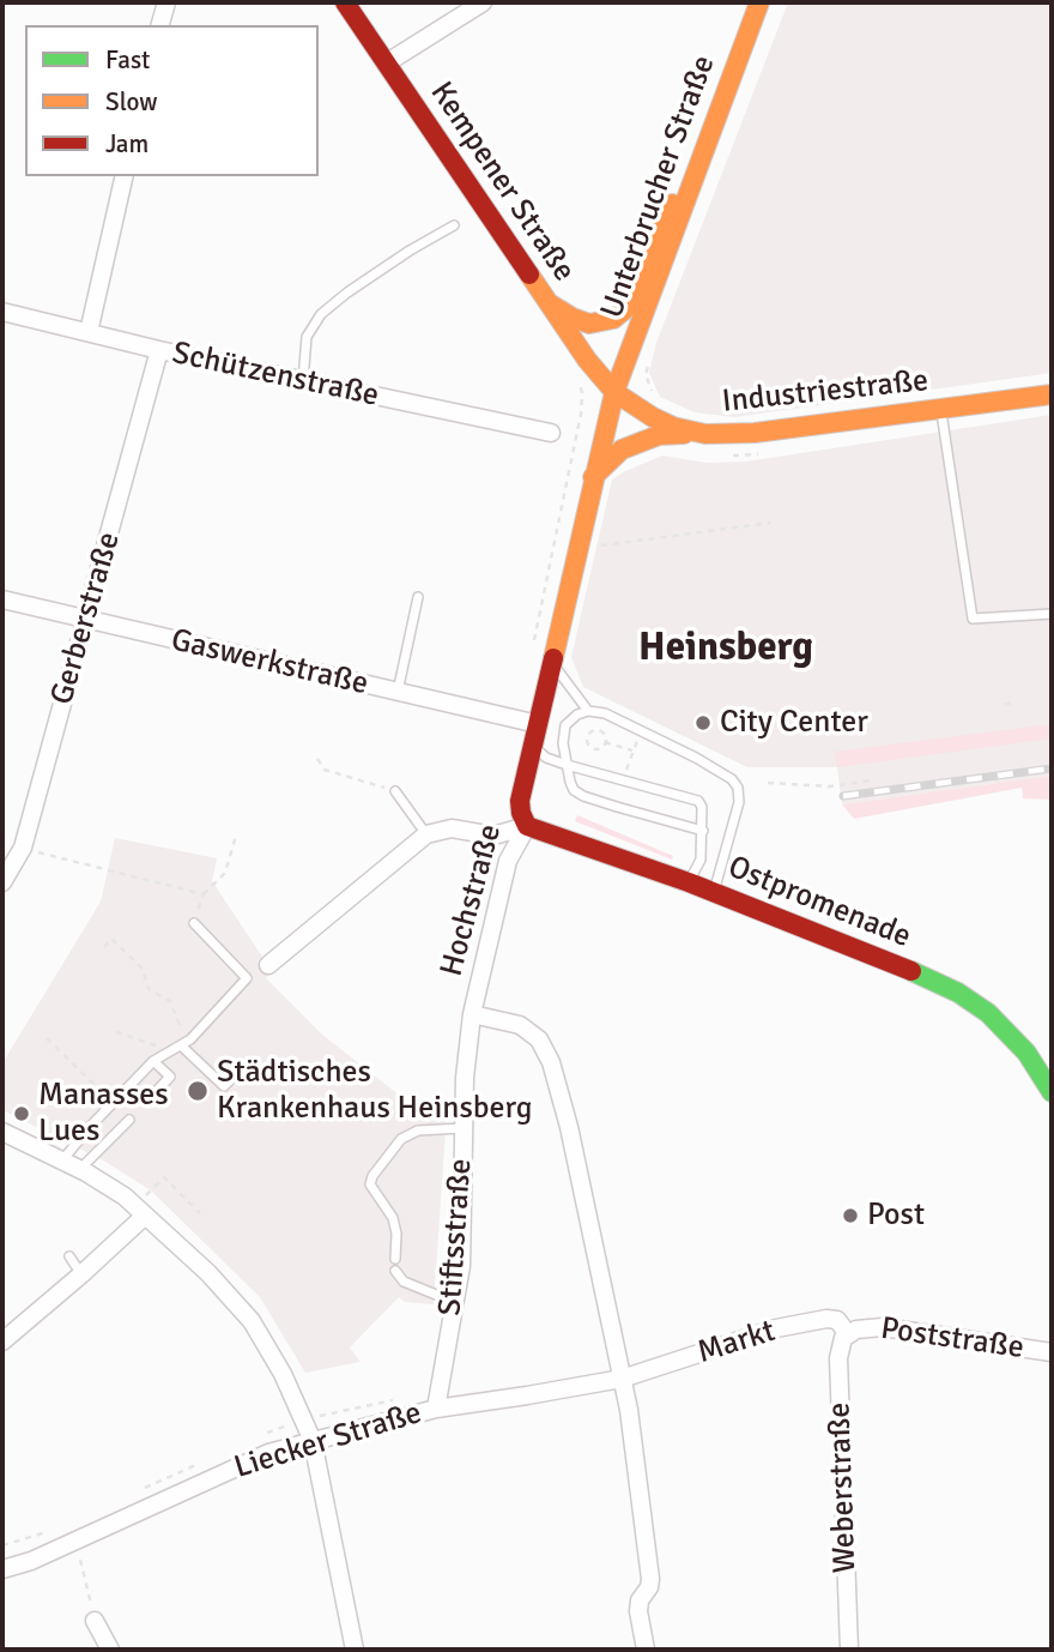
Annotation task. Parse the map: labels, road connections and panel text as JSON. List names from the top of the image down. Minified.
{"streets":{"street":["Kempener Straße","Unterbrucher Straße","Schützenstraße","Industriestraße","Gerberstraße","Gaswerkstraße","Hochstraße","Ostpromenade","Stiftsstraße","Poststraße","Markt","Liecker Straße","Weberstraße"]},"crossings":[["Kempener Straße","Unterbrucher Straße"],["Kempener Straße","Industriestraße"],["Kempener Straße","Hochstraße"],["Unterbrucher Straße","Industriestraße"],["Unterbrucher Straße","Hochstraße"],["Schützenstraße","Gerberstraße"],["Industriestraße","Hochstraße"],["Gerberstraße","Gaswerkstraße"],["Gaswerkstraße","Hochstraße"],["Hochstraße","Ostpromenade"],["Hochstraße","Stiftsstraße"],["Hochstraße","Markt"],["Hochstraße","Liecker Straße"],["Stiftsstraße","Liecker Straße"],["Poststraße","Markt"],["Poststraße","Weberstraße"],["Markt","Liecker Straße"],["Markt","Weberstraße"]],"districts":["Heinsberg"],"places":["City Center","Städtisches Krankenhaus Heinsberg","Manasses Lues","Post"],"legend":["Fast","Slow","Jam"]}
